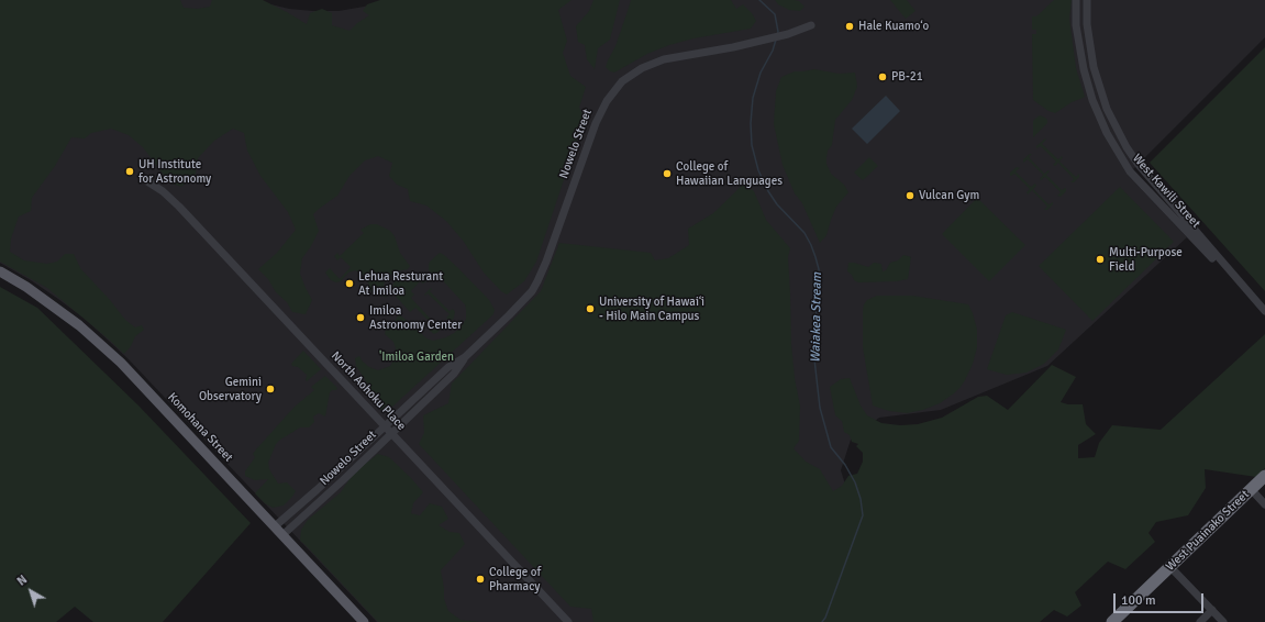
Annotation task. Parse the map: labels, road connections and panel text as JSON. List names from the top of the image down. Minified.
{"streets":{"highway":["West Puainako Street"],"main road":["Komohana Street"],"street":["Nowelo Street","West Kawili Street","North Aohoku Place"]},"crossings":[["Nowelo Street","North Aohoku Place"],["Nowelo Street","Komohana Street"]],"water":["Waiakea Stream"],"parks":["'Imiloa Garden"],"places":["Hale Kuamoʻo","PB-21","UH Institute for Astronomy","College of Hawaiian Languages","Vulcan Gym","Multi-Purpose Field","Lehua Resturant At Imiloa","University of Hawaiʻi - Hilo Main Campus","Imiloa Astronomy Center","Gemini Observatory","College of Pharmacy"],"scale_bar":"100 m","north":"top left"}
